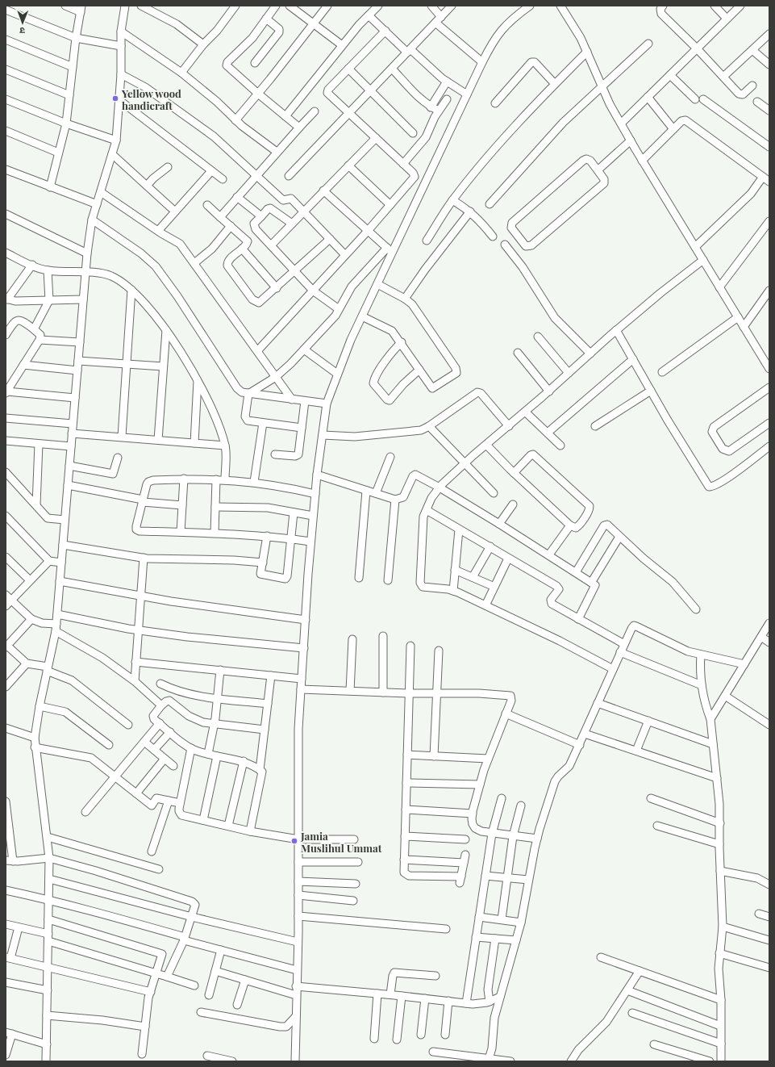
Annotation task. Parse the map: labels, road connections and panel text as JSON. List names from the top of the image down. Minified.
{"places":["Yellow wood handicraft","Jamia Muslihul Ummat"],"north":"bottom"}
